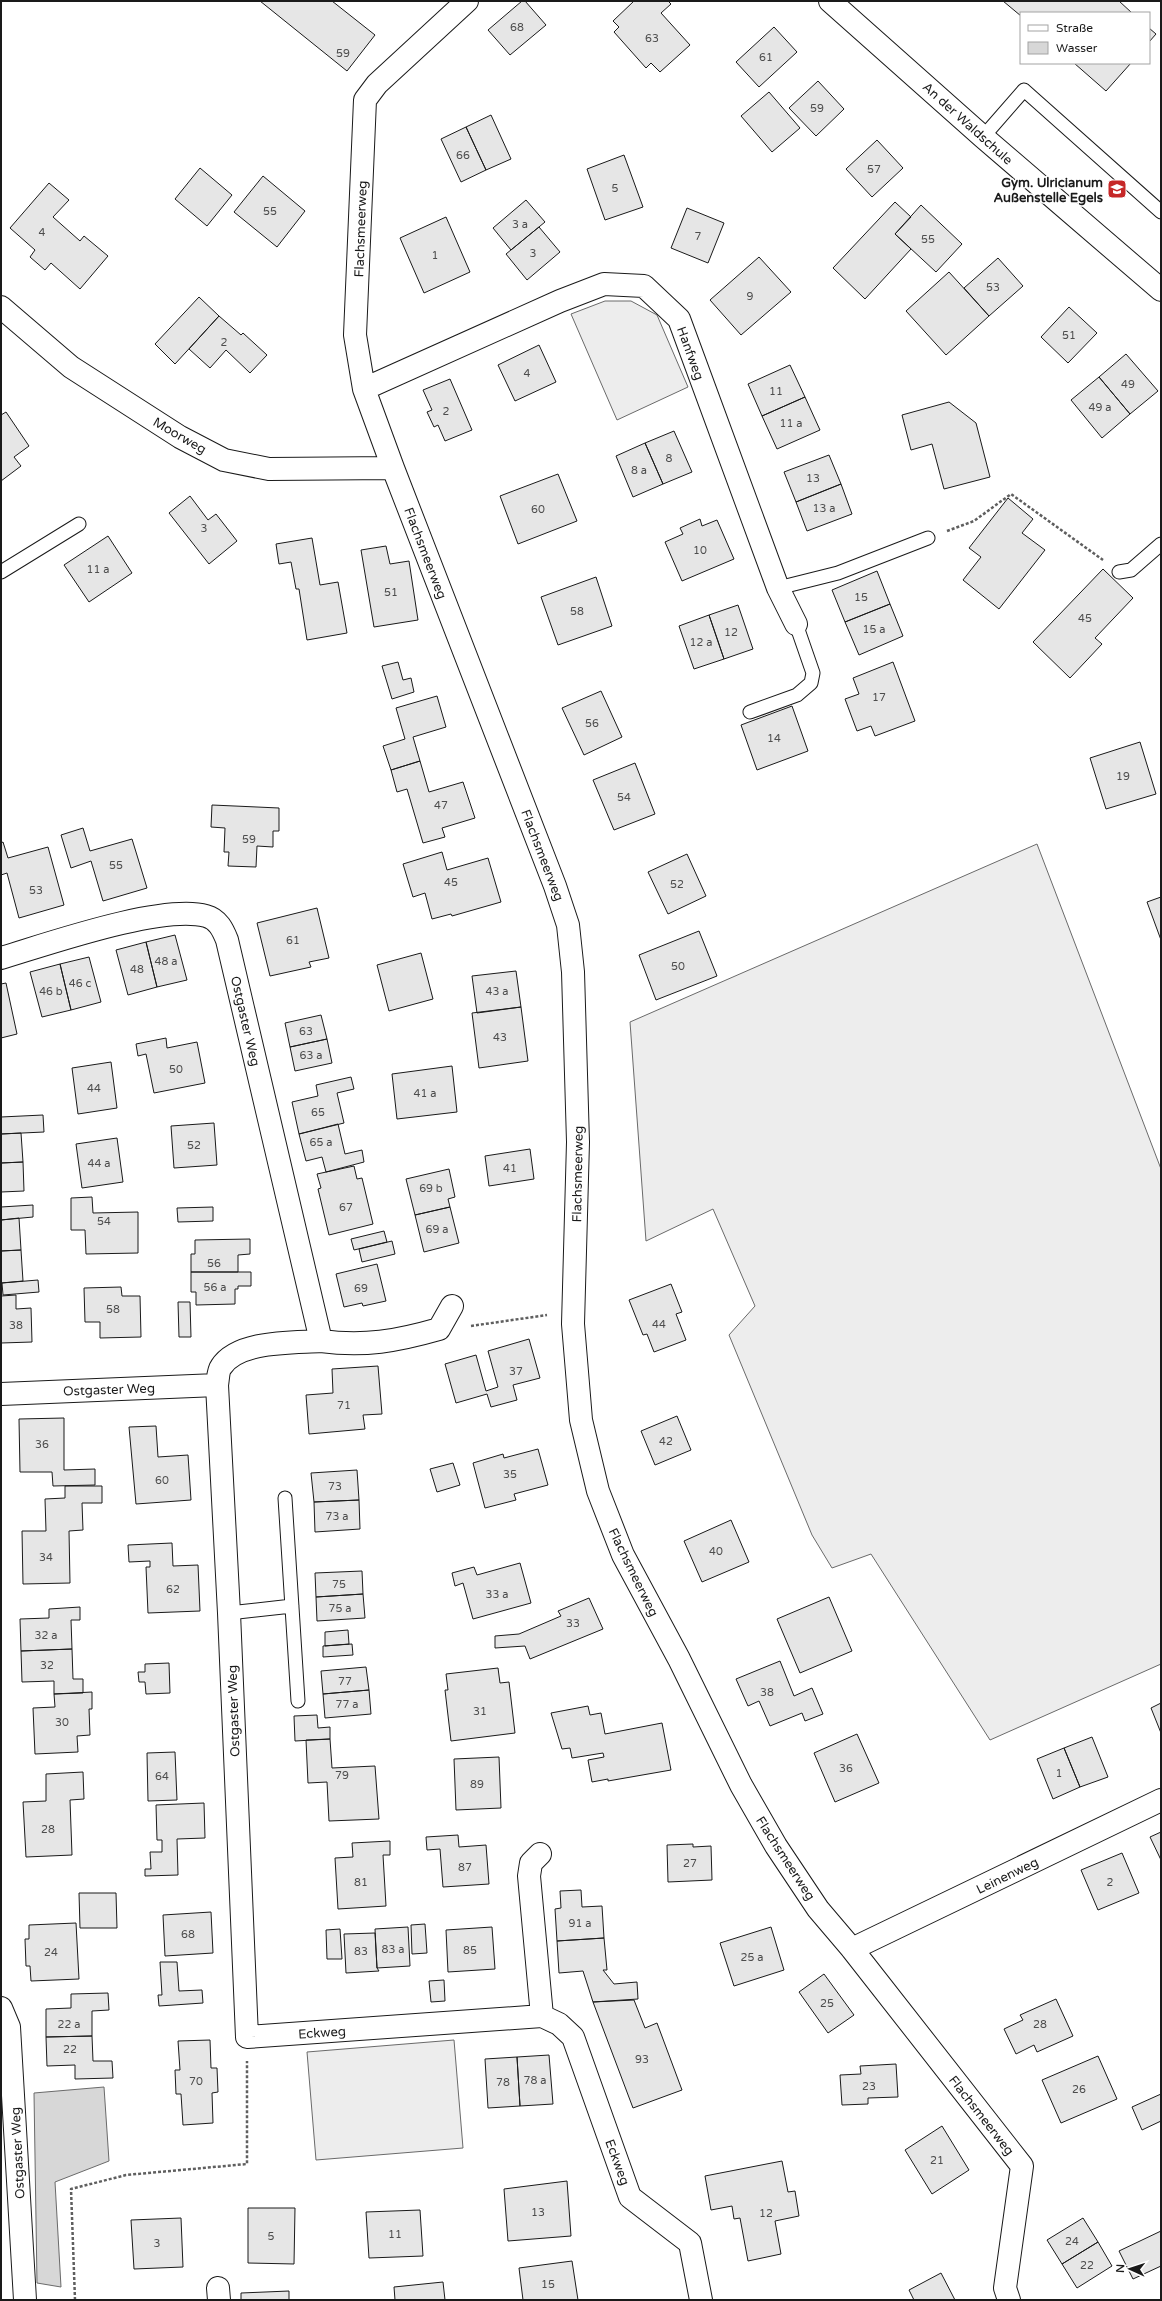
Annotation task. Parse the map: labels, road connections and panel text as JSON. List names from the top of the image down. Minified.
{"streets":{"street":["An der Waldschule","Flachsmeerweg","Hanfweg","Moorweg","Ostgaster Weg","Leinenweg","Eckweg"]},"crossings":[["Flachsmeerweg","Hanfweg"],["Flachsmeerweg","Moorweg"],["Flachsmeerweg","Leinenweg"],["Ostgaster Weg","Eckweg"]],"places":{"school or university":["Gym. Ulricianum Außenstelle Egels"]},"house_numbers":["68","63","59","61","59","66","57","5","55","3 a","4","7","55","3","1","53","9","51","2","4","49","11","49 a","2","11 a","8","8 a","13","13 a","60","3","10","11 a","51","15","58","45","15 a","12","12 a","17","56","14","19","54","47","59","55","45","52","53","61","48 a","50","48","46 c","46 b","43 a","63","43","63 a","50","44","41 a","65","65 a","52","44 a","41","69 b","67","54","69 a","56","56 a","69","58","44","38","37","71","42","36","35","60","73","73 a","40","34","75","62","33 a","75 a","33","32 a","32","77","38","77 a","31","30","36","1","79","64","89","28","27","87","81","2","91 a","68","83 a","85","83","24","25 a","25","22 a","28","22","93","78 a","70","78","23","26","21","13","12","11","5","24","3","22","15"],"legend":["Straße","Wasser"],"north":"left"}
